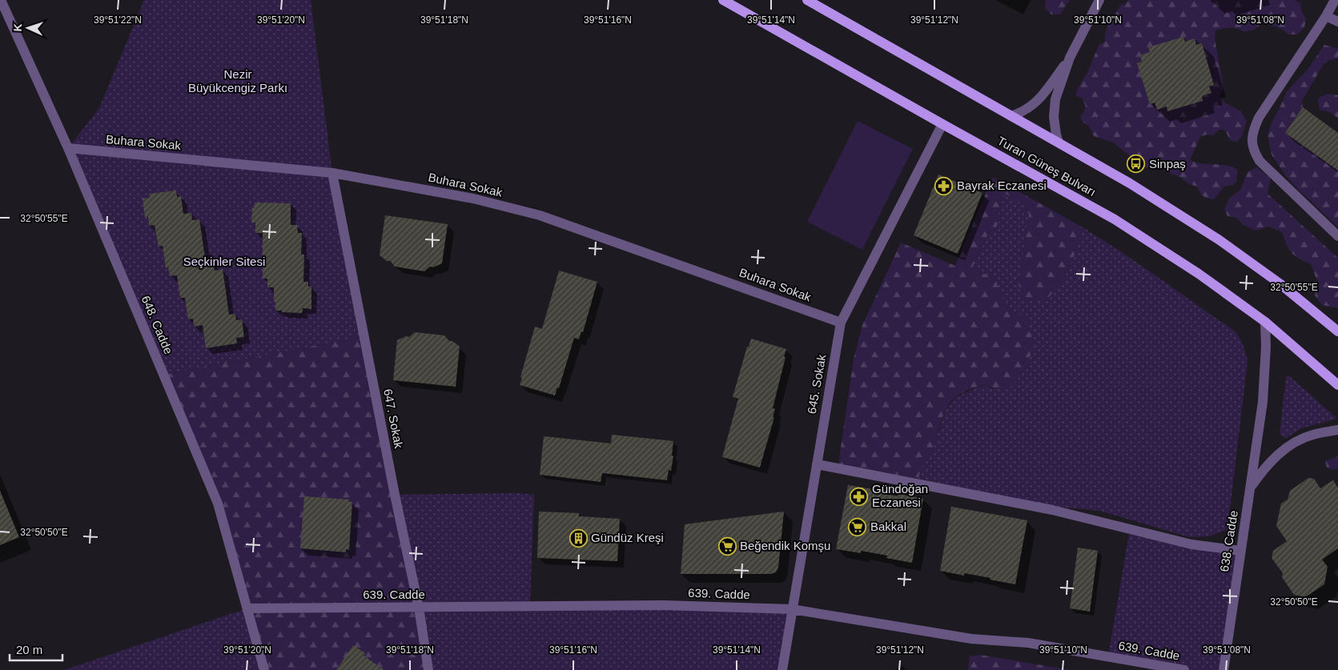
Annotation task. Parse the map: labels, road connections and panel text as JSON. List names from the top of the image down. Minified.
{"streets":{"main road":["Turan Güneş Bulvarı"],"street":["Buhara Sokak","648. Cadde","645. Sokak","647. Sokak","638. Cadde","639. Cadde"]},"crossings":[["Buhara Sokak","648. Cadde"],["Buhara Sokak","645. Sokak"],["Buhara Sokak","647. Sokak"],["Turan Güneş Bulvarı","645. Sokak"],["Turan Güneş Bulvarı","638. Cadde"],["648. Cadde","639. Cadde"],["645. Sokak","639. Cadde"],["647. Sokak","639. Cadde"]],"parks":["Nezir Büyükcengiz Parkı","Seçkinler Sitesi"],"places":{"bus stop":["Sinpaş"],"pharmacy":["Bayrak Eczanesi","Gündoğan Eczanesi"],"supermarket":["Bakkal","Beğendik Komşu"],"building":["Gündüz Kreşi"]},"scale_bar":"20 m","north":"left","coordinates":["39°51'22\"N","39°51'20\"N","39°51'18\"N","39°51'16\"N","39°51'14\"N","39°51'12\"N","39°51'10\"N","39°51'08\"N","32°50'55\"E","32°50'50\"E"]}
